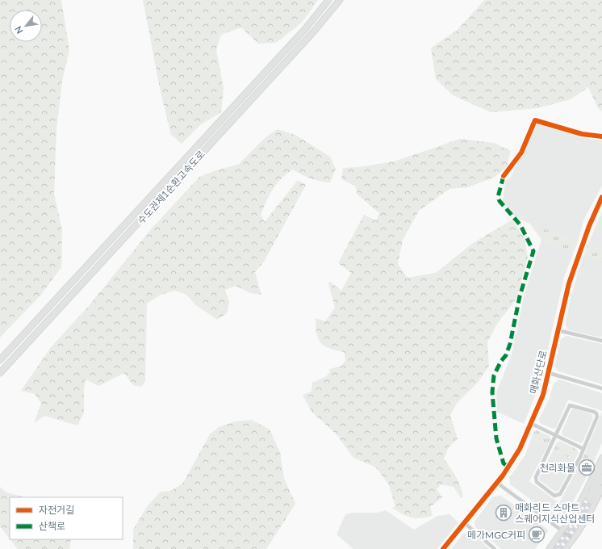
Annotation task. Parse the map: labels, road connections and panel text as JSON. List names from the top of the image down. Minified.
{"streets":{"highway":["수도권제1순환고속도로"],"street":["매화산단로"]},"places":{"office":["천리화물"],"building":["매화리드 스마트 스퀘어지식산업센터"],"cafe":["메가MGC커피"]},"legend":["자전거길","산책로"],"north":"bottom left"}
